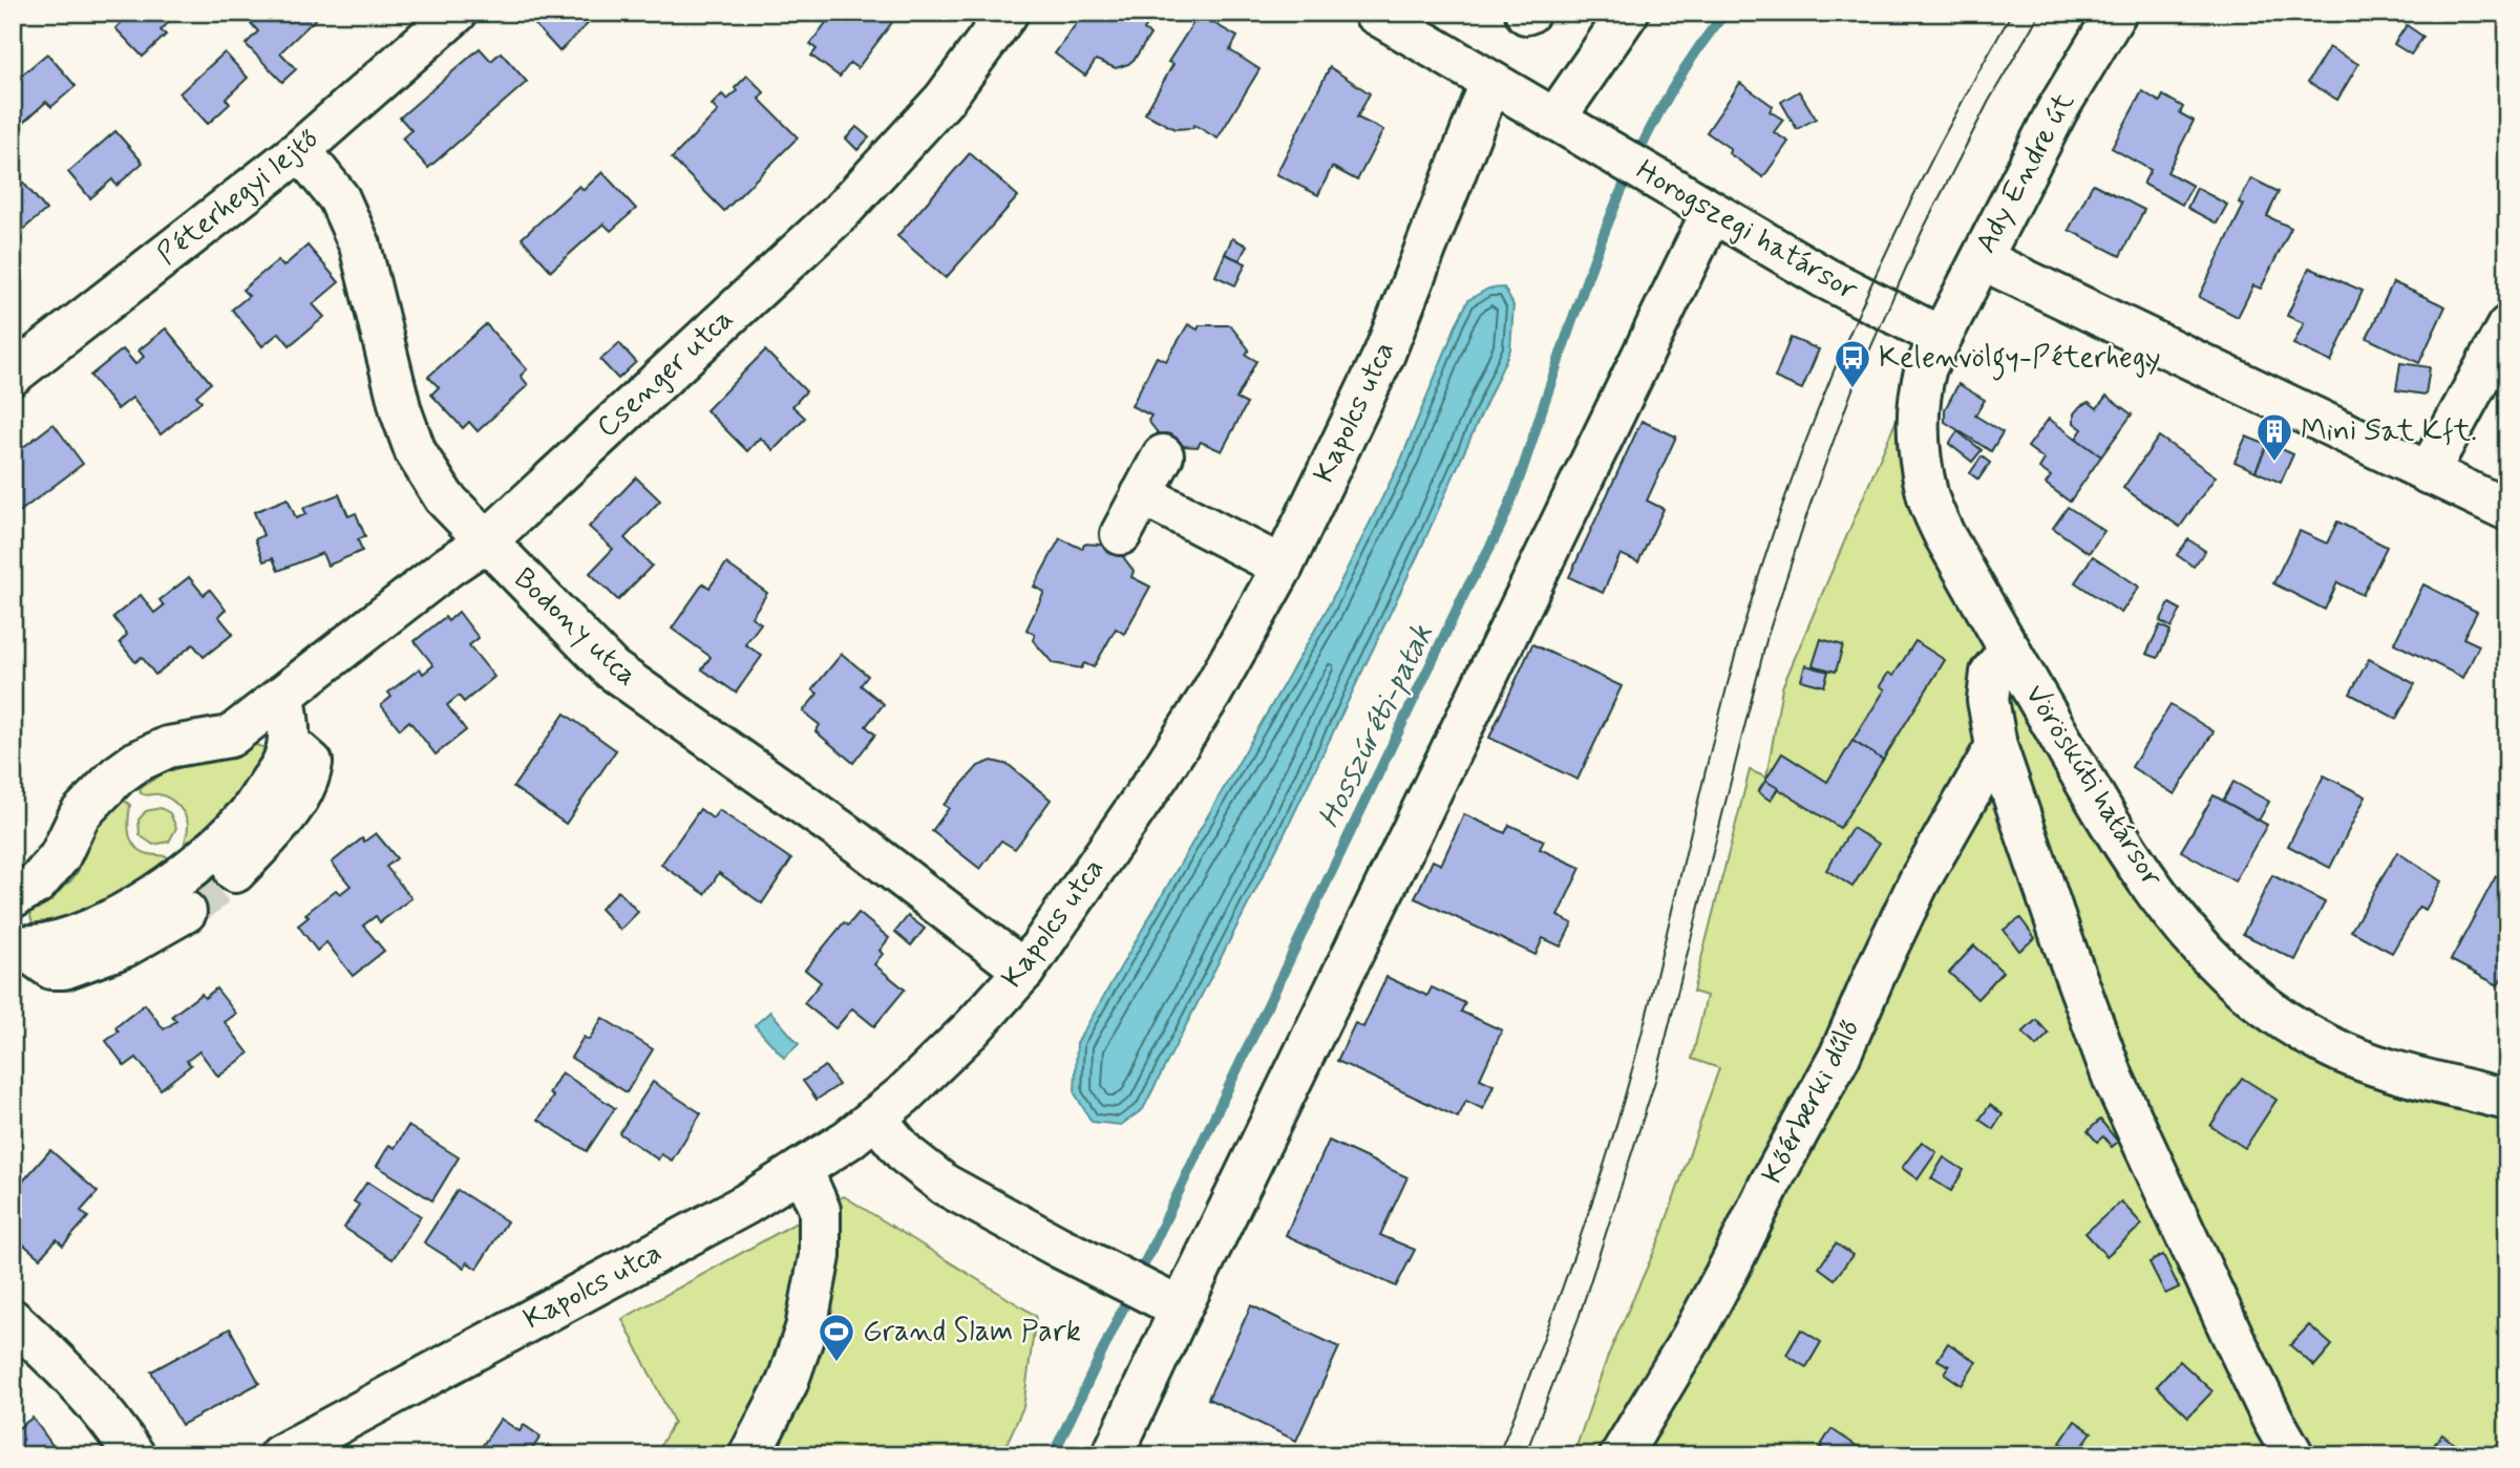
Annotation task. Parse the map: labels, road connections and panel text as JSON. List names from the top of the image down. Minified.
{"streets":{"street":["Ady Endre út","Péterhegyi lejtő","Horogszegi határsor","Csenger utca","Kapolcs utca","Bodony utca","Vöröskúti határsor","Kőérberki dűlő"]},"crossings":[["Ady Endre út","Horogszegi határsor"],["Ady Endre út","Vöröskúti határsor"],["Péterhegyi lejtő","Bodony utca"],["Horogszegi határsor","Kapolcs utca"],["Horogszegi határsor","Vöröskúti határsor"],["Csenger utca","Bodony utca"],["Kapolcs utca","Bodony utca"]],"water":["Hosszúréti-patak"],"places":{"bus stop":["Kelenvölgy-Péterhegy"],"building":["Mini Sat Kft."],"sports":["Grand Slam Park"]}}
